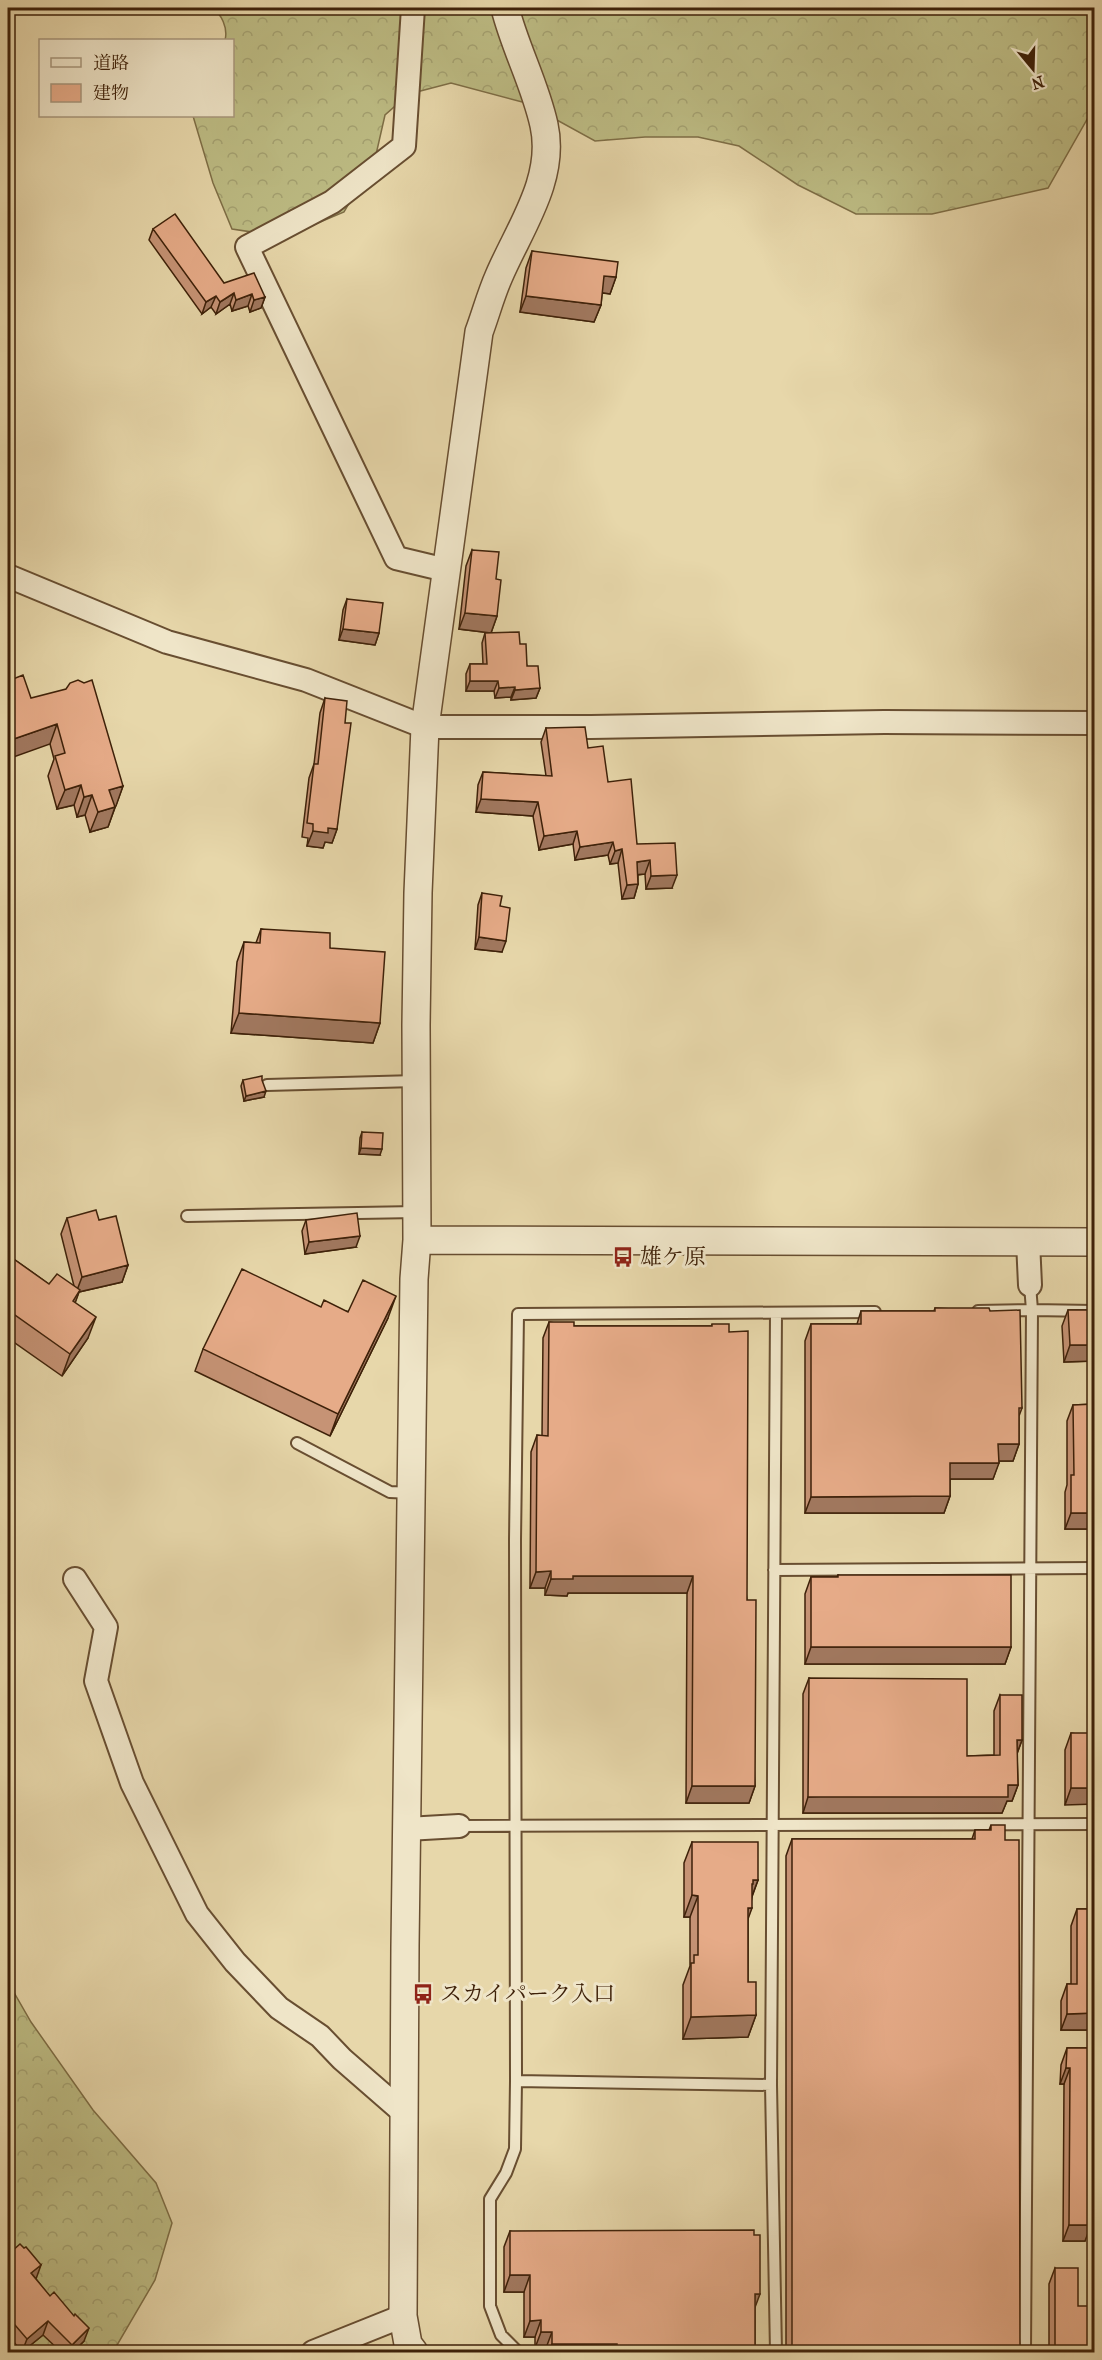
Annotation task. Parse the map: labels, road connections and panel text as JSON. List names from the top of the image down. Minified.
{"places":{"bus stop":["雄ケ原","スカイパーク入口"]},"legend":["道路","建物"],"north":"bottom"}
